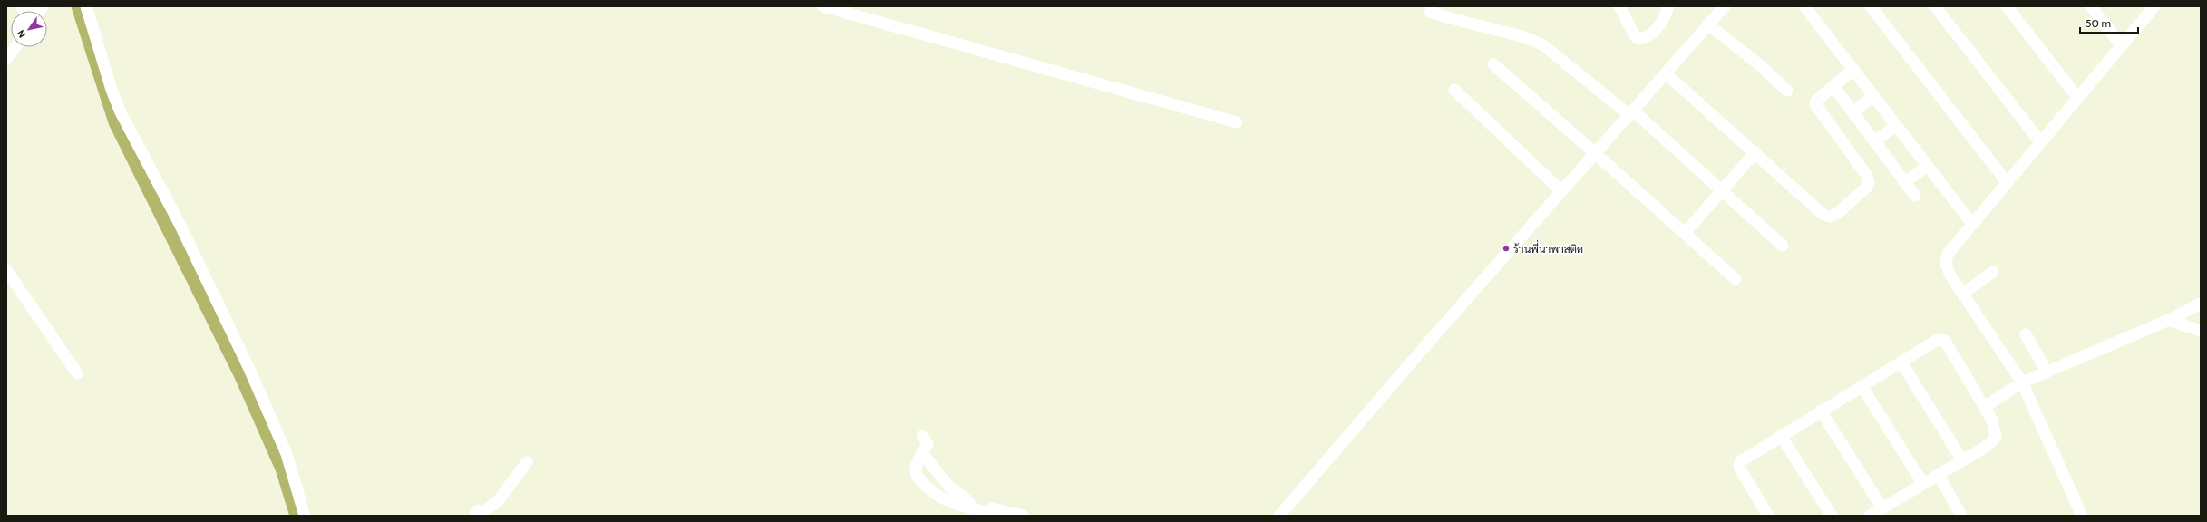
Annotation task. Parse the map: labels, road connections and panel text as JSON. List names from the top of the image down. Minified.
{"places":["ร้านพี่นาพาสติด"],"scale_bar":"50 m","north":"bottom left"}
